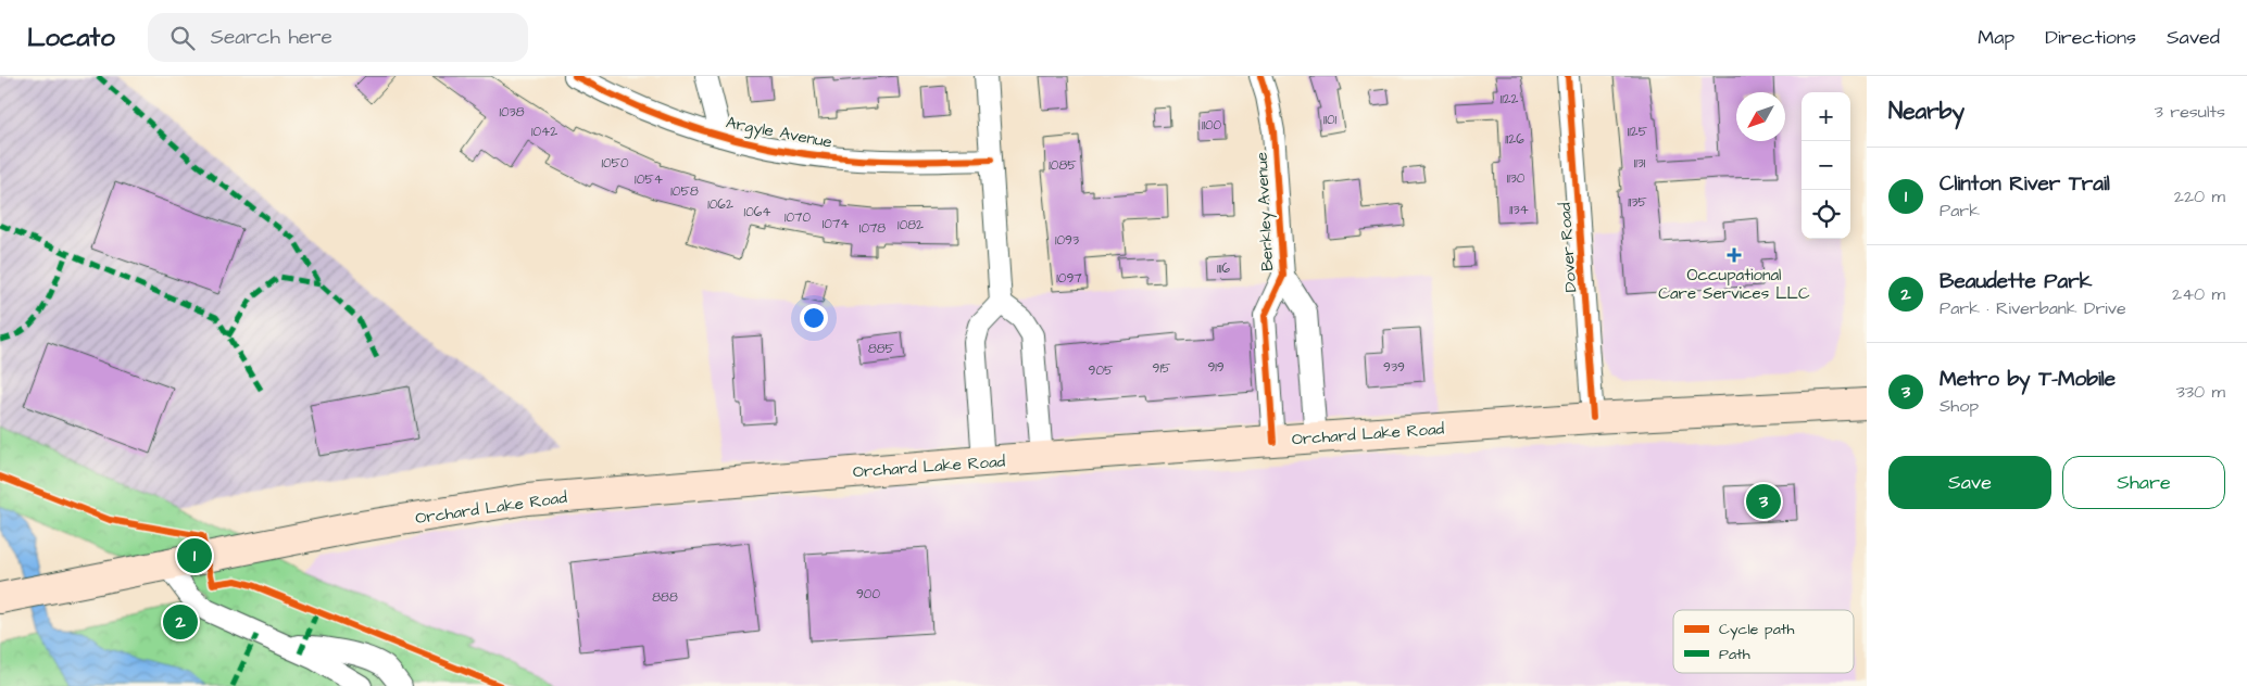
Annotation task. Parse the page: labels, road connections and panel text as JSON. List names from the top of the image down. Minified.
{"streets":{"main road":["Orchard Lake Road"],"street":["Argyle Avenue","Berkley Avenue","Dover Road"]},"crossings":[["Berkley Avenue","Orchard Lake Road"],["Dover Road","Orchard Lake Road"]],"places":{"health":["Occupational Care Services LLC"]},"house_numbers":["1122","1038","1101","1100","1042","1125","1126","1050","1131","1085","1130","1054","1058","1135","1062","1134","1064","1070","1074","1082","1078","1093","1116","1097","885","919","939","915","905","900","888"],"legend":["Cycle path","Path"],"north":"bottom left","page":{"header":"Locato","search":"Search here","nav":["Map","Directions","Saved"],"heading":["Nearby","3 results"],"map_buttons":["+","−"],"list":[{"mark":"1","name":"Clinton River Trail","note":"Park","value":"220 m"},{"mark":"2","name":"Beaudette Park","note":"Park · Riverbank Drive","value":"240 m"},{"mark":"3","name":"Metro by T-Mobile","note":"Shop","value":"330 m"}],"buttons":["Save","Share"],"pins":["3","1","2"]}}
